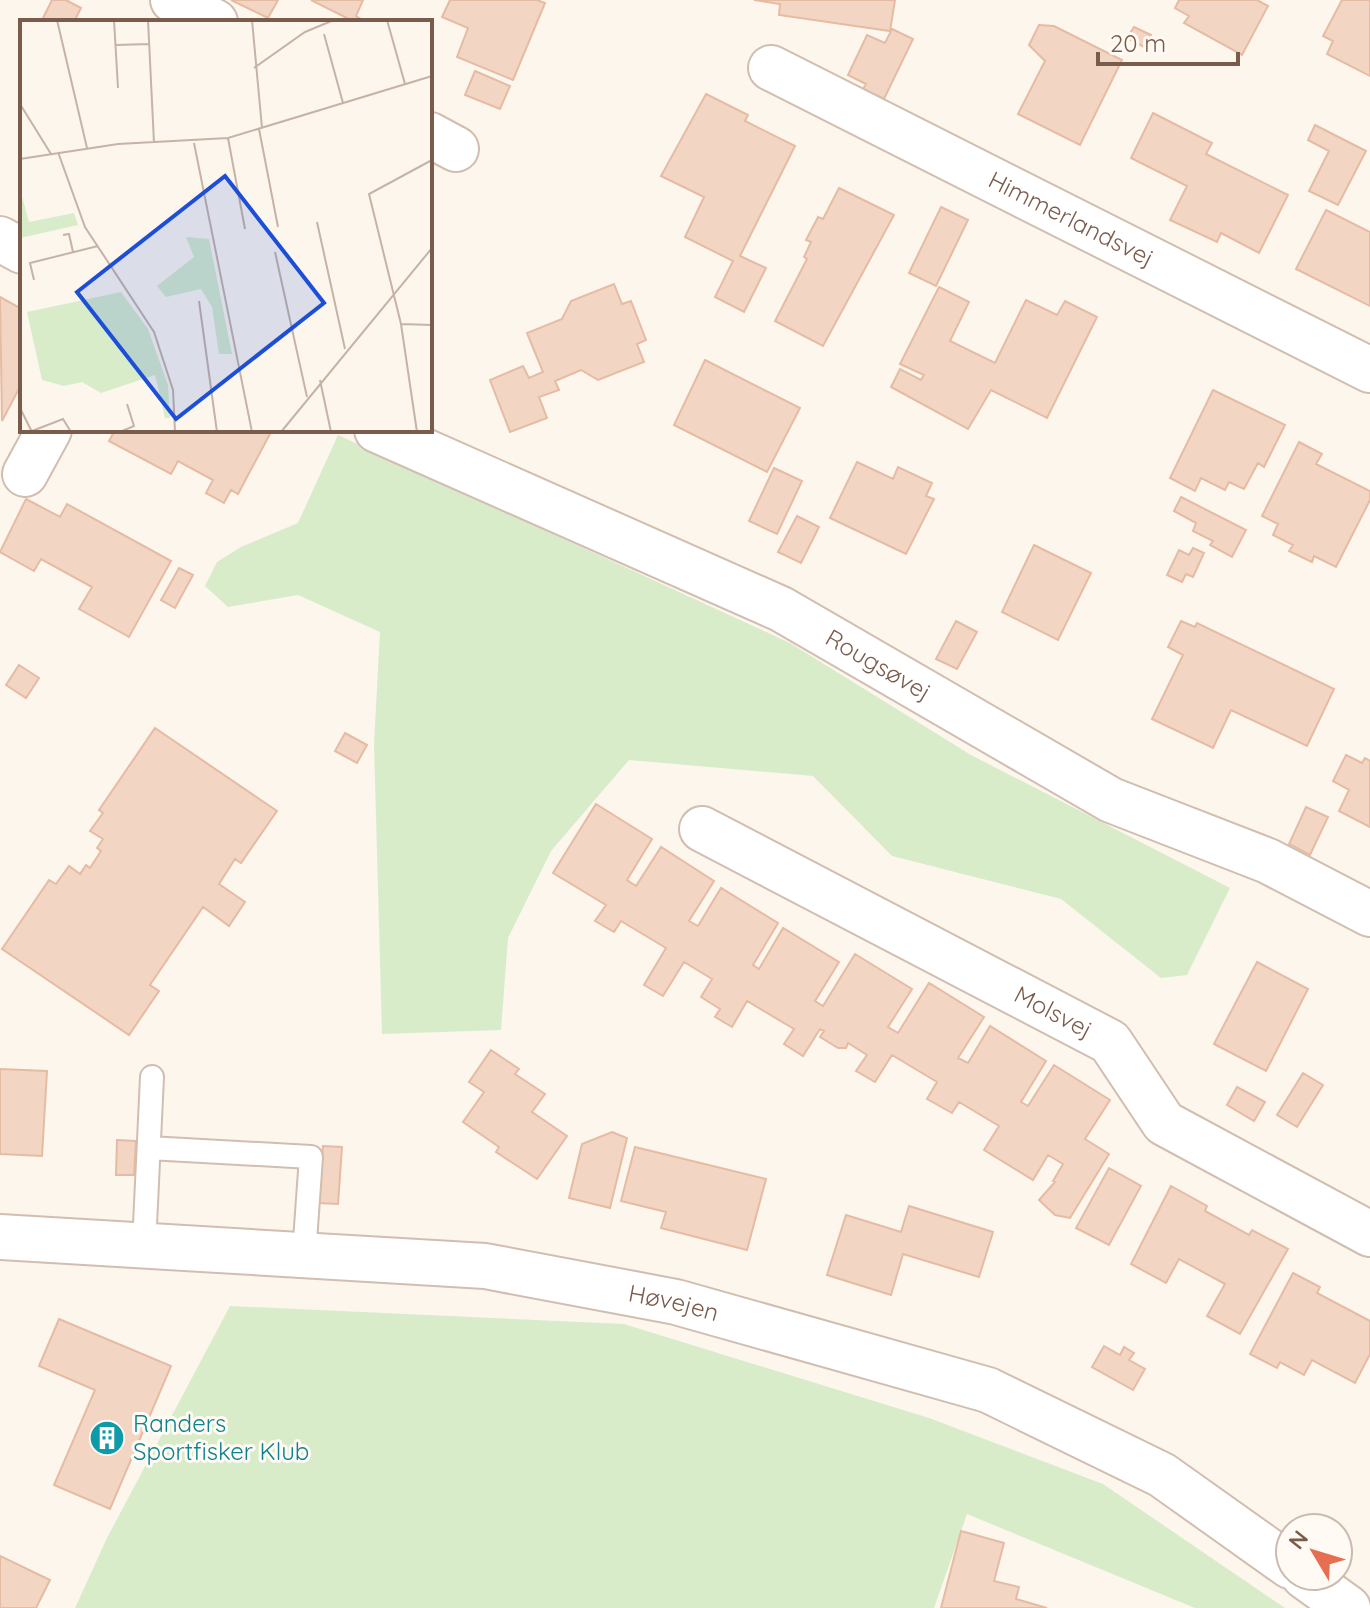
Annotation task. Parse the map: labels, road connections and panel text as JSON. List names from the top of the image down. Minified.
{"streets":{"street":["Himmerlandsvej","Rougsøvej","Molsvej","Høvejen"]},"places":{"building":["Randers Sportfisker Klub"]},"scale_bar":"20 m","north":"top left"}
